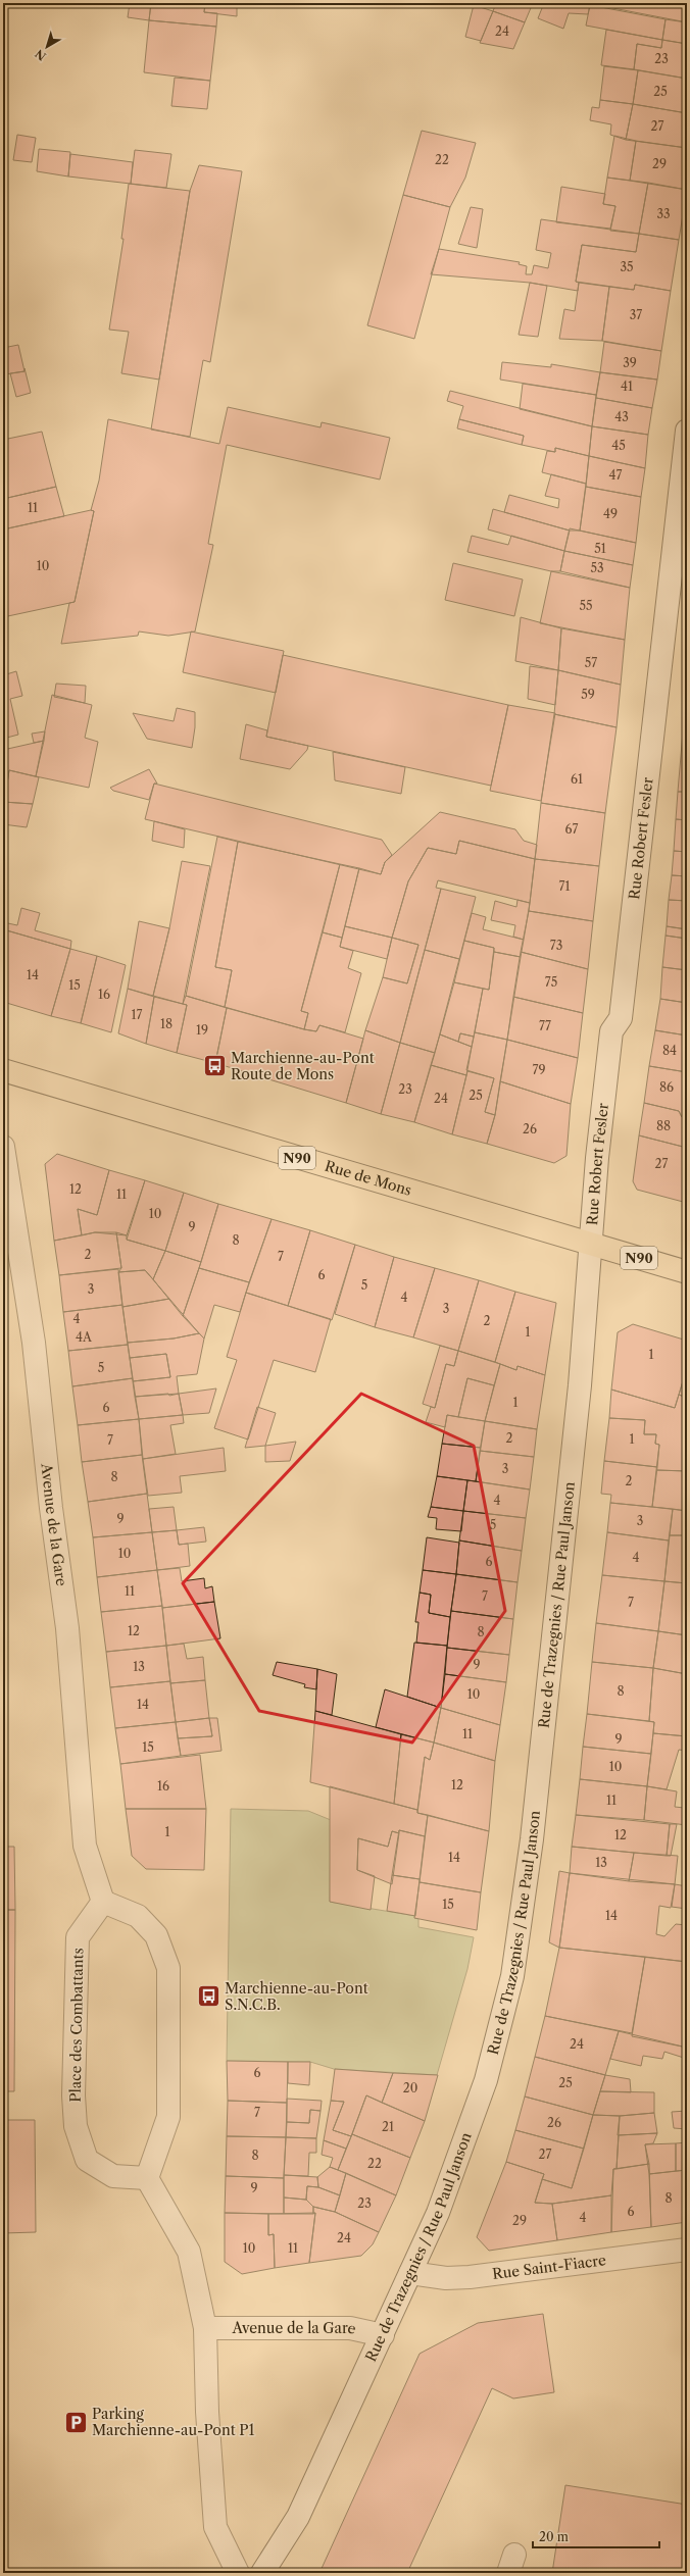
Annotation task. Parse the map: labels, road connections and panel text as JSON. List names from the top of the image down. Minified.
{"streets":{"main road":["Rue Robert Fesler","N90","Rue de Mons","Avenue de la Gare","Rue de Trazegnies / Rue Paul Janson","Place des Combattants","Rue Saint-Fiacre"]},"crossings":[["Rue Robert Fesler","Rue de Mons"],["Rue Robert Fesler","Rue de Trazegnies / Rue Paul Janson"],["Rue de Mons","Rue de Trazegnies / Rue Paul Janson"],["Avenue de la Gare","Rue de Trazegnies / Rue Paul Janson"],["Avenue de la Gare","Place des Combattants"],["Rue de Trazegnies / Rue Paul Janson","Rue Saint-Fiacre"]],"places":{"bus stop":["Marchienne-au-Pont Route de Mons","Marchienne-au-Pont S.N.C.B."],"parking":["Parking Marchienne-au-Pont P1"]},"house_numbers":["24","23","25","27","22","29","33","35","37","39","41","43","45","47","11","49","51","10","53","55","57","59","61","67","71","73","14","75","15","16","17","18","77","19","84","79","86","23","25","24","88","26","27","12","11","10","9","8","2","7","6","5","3","4","3","4","2","1","4A","1","5","1","6","2","1","7","3","8","2","4","9","3","5","10","4","6","11","7","7","12","8","9","13","8","10","14","11","9","15","10","12","16","11","1","12","14","13","15","14","24","6","25","20","7","26","21","27","8","22","9","8","23","6","4","29","24","10","11"],"scale_bar":"20 m","north":"bottom left"}
